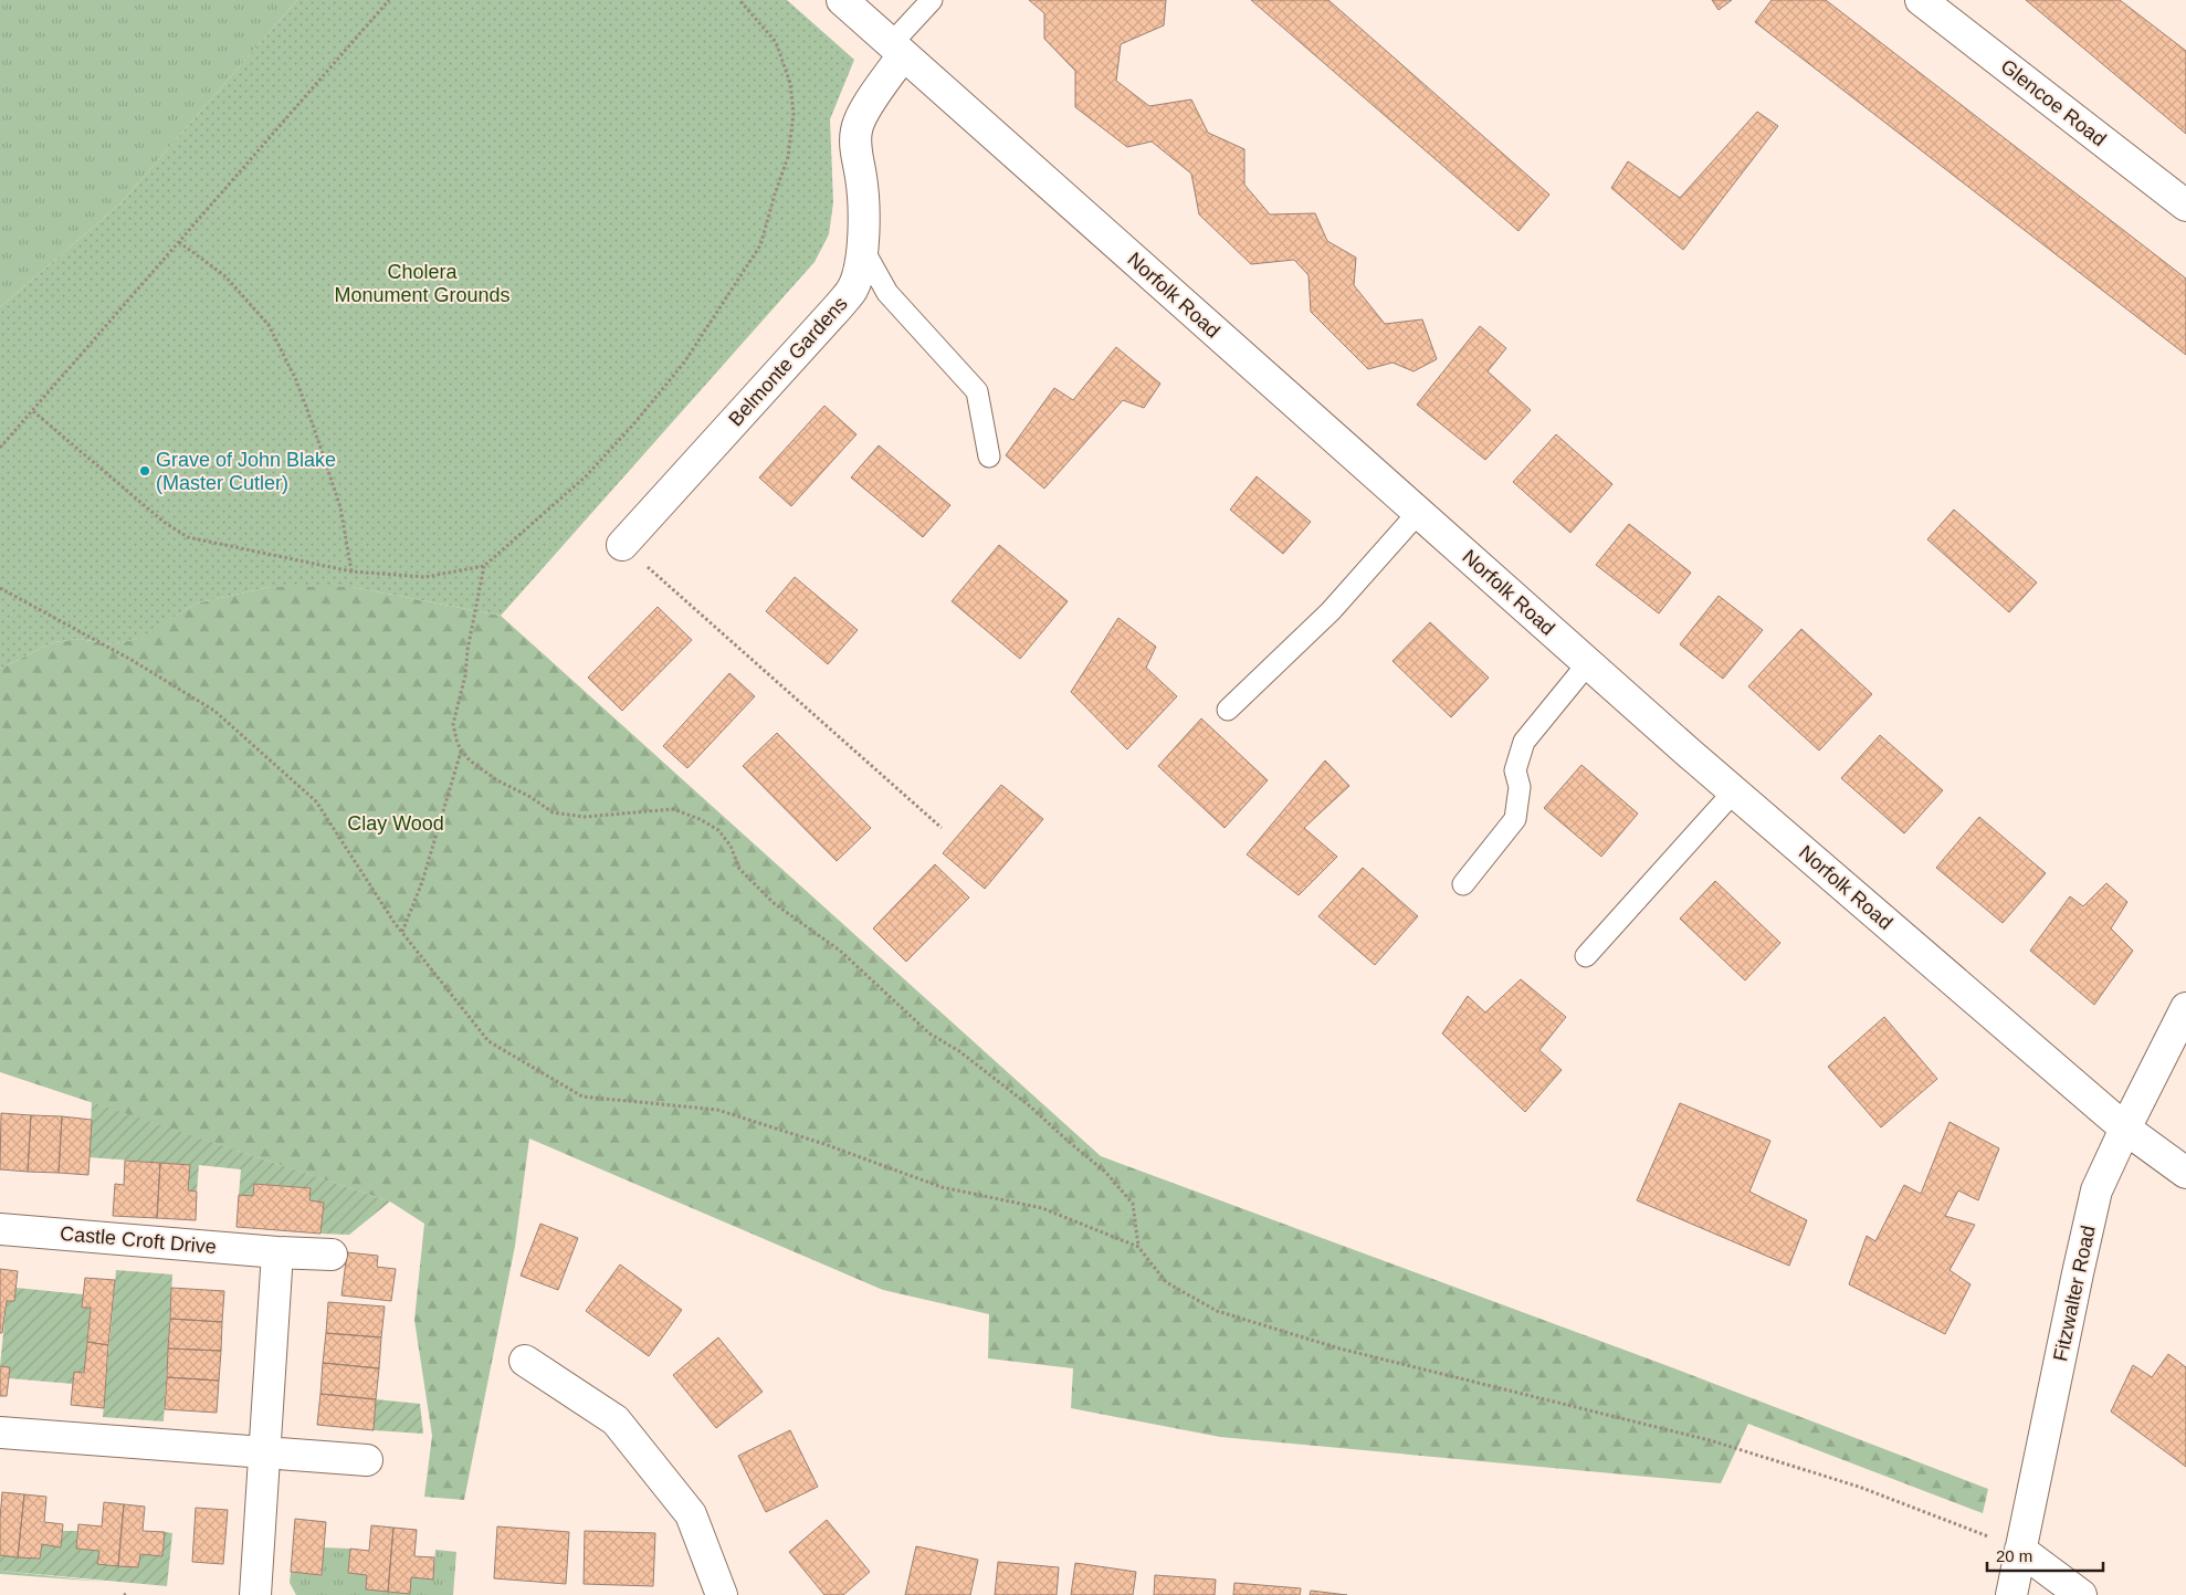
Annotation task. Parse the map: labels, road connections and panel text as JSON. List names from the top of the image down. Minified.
{"streets":{"street":["Glencoe Road","Norfolk Road","Belmonte Gardens","Castle Croft Drive","Fitzwalter Road"]},"crossings":[["Norfolk Road","Belmonte Gardens"],["Norfolk Road","Fitzwalter Road"]],"parks":["Cholera Monument Grounds","Clay Wood"],"places":["Grave of John Blake (Master Cutler)"],"scale_bar":"20 m"}
